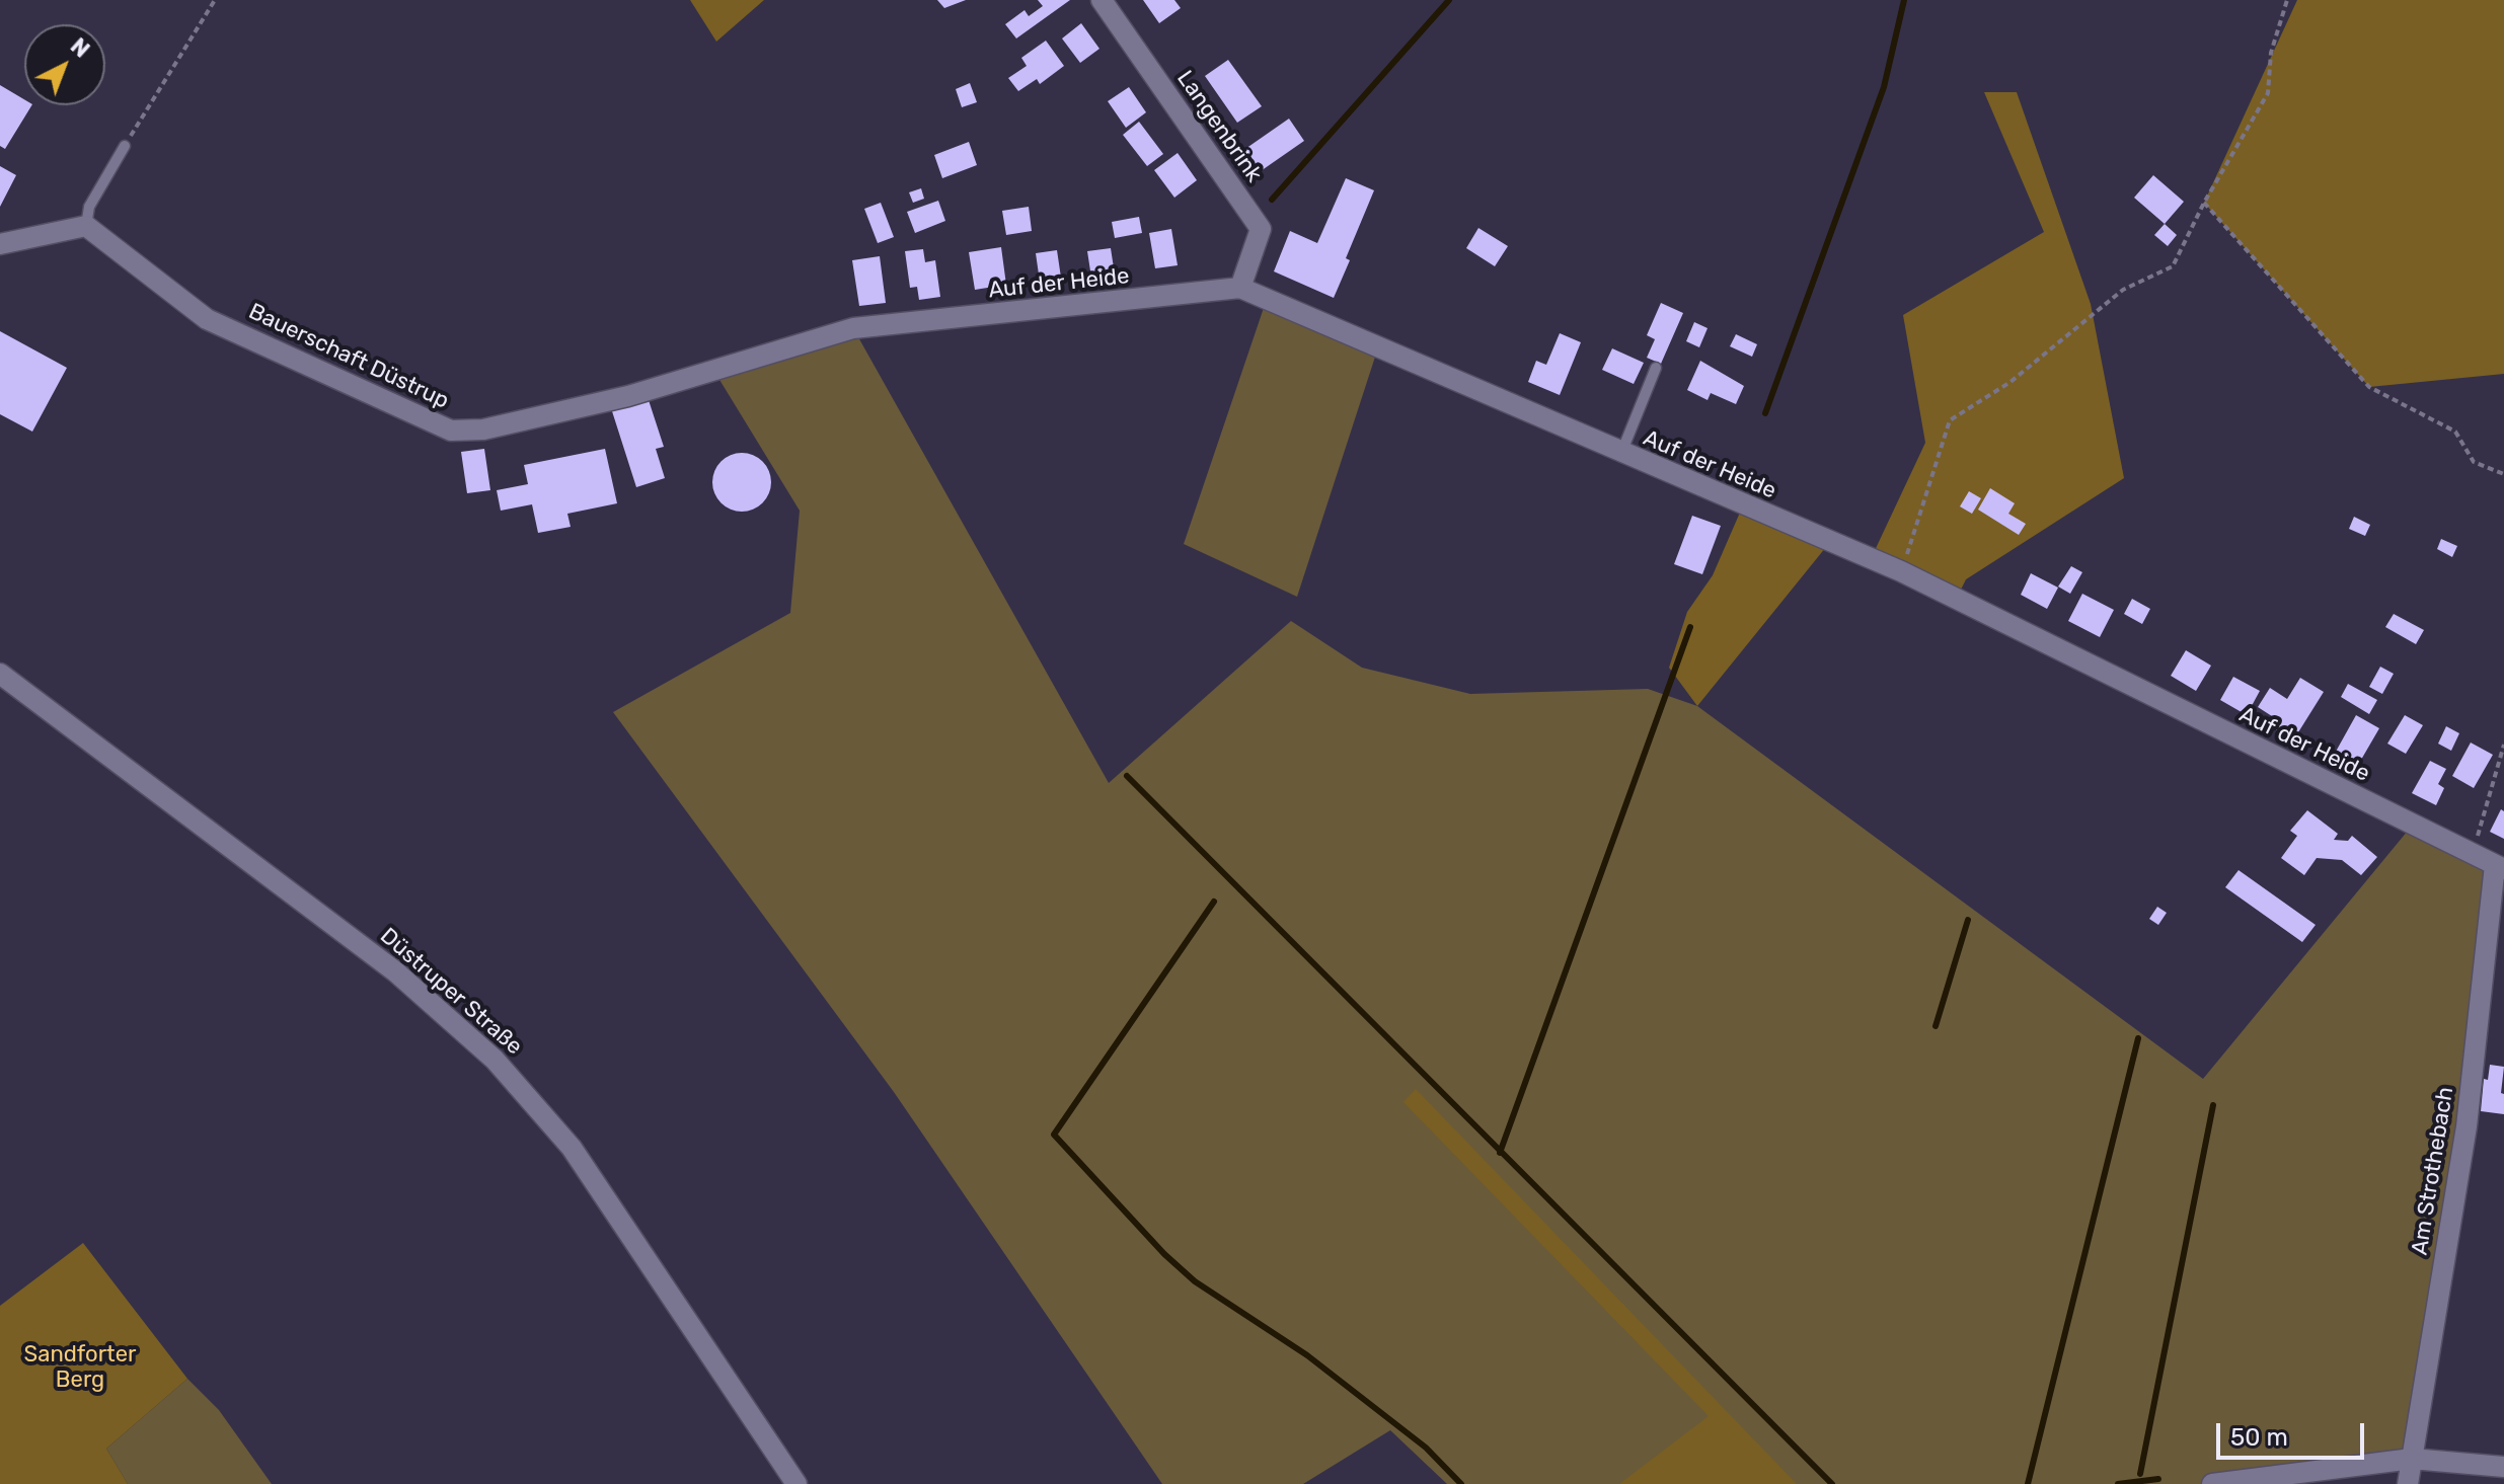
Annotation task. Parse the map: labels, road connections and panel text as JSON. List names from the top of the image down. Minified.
{"streets":{"street":["Langenbrink","Auf der Heide","Bauerschaft Düstrup","Düstruper Straße","Am Strothebach"]},"crossings":[["Langenbrink","Auf der Heide"],["Auf der Heide","Bauerschaft Düstrup"],["Auf der Heide","Am Strothebach"]],"parks":["Sandforter Berg"],"scale_bar":"50 m","north":"top right"}
